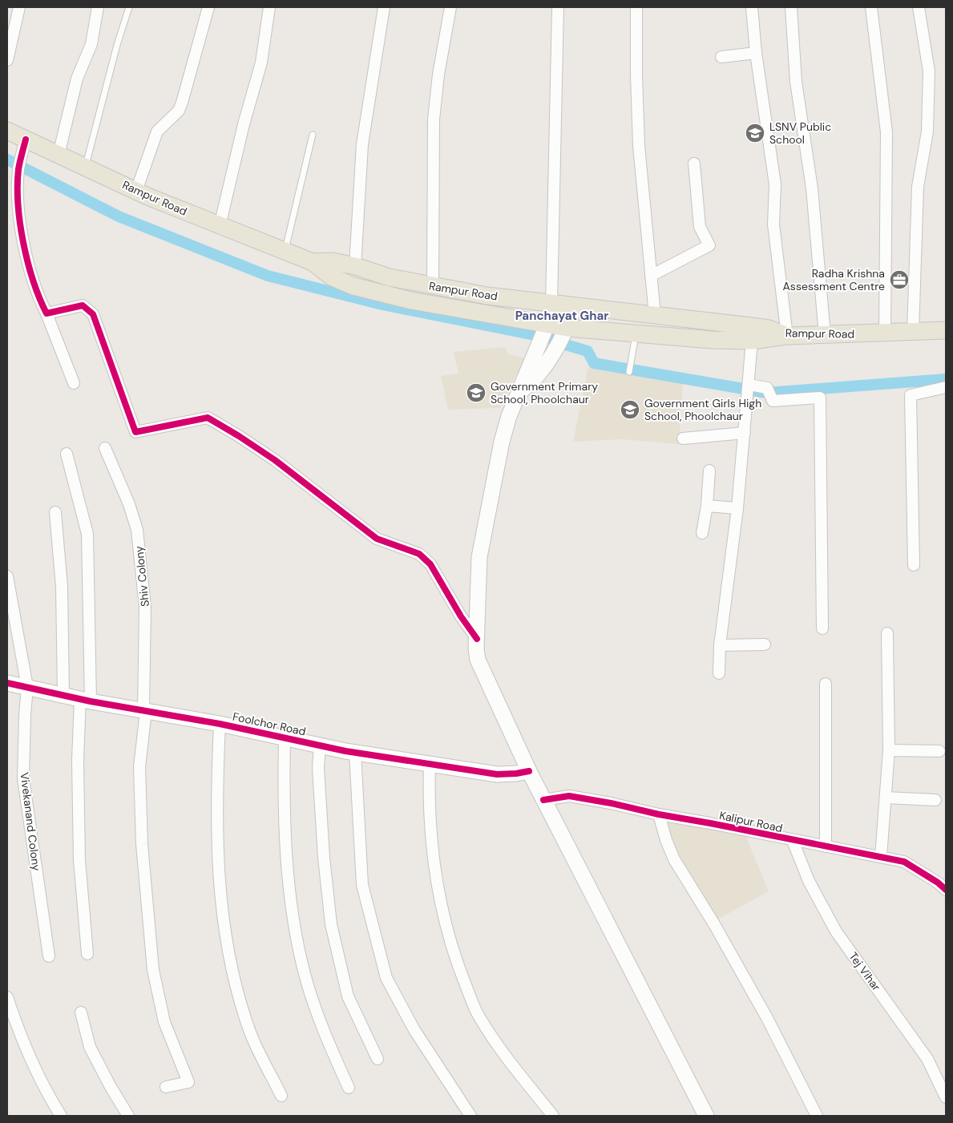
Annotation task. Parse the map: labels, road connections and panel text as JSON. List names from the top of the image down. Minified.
{"streets":{"main road":["Rampur Road","Foolchor Road"],"street":["Shiv Colony","Vivekanand Colony","Kalipur Road","Tej Vihar"]},"crossings":[["Shiv Colony","Foolchor Road"],["Foolchor Road","Vivekanand Colony"],["Kalipur Road","Tej Vihar"]],"districts":["Panchayat Ghar"],"places":{"school or university":["LSNV Public School","Government Primary School, Phoolchaur","Government Girls High School, Phoolchaur"],"office":["Radha Krishna Assessment Centre"]}}
